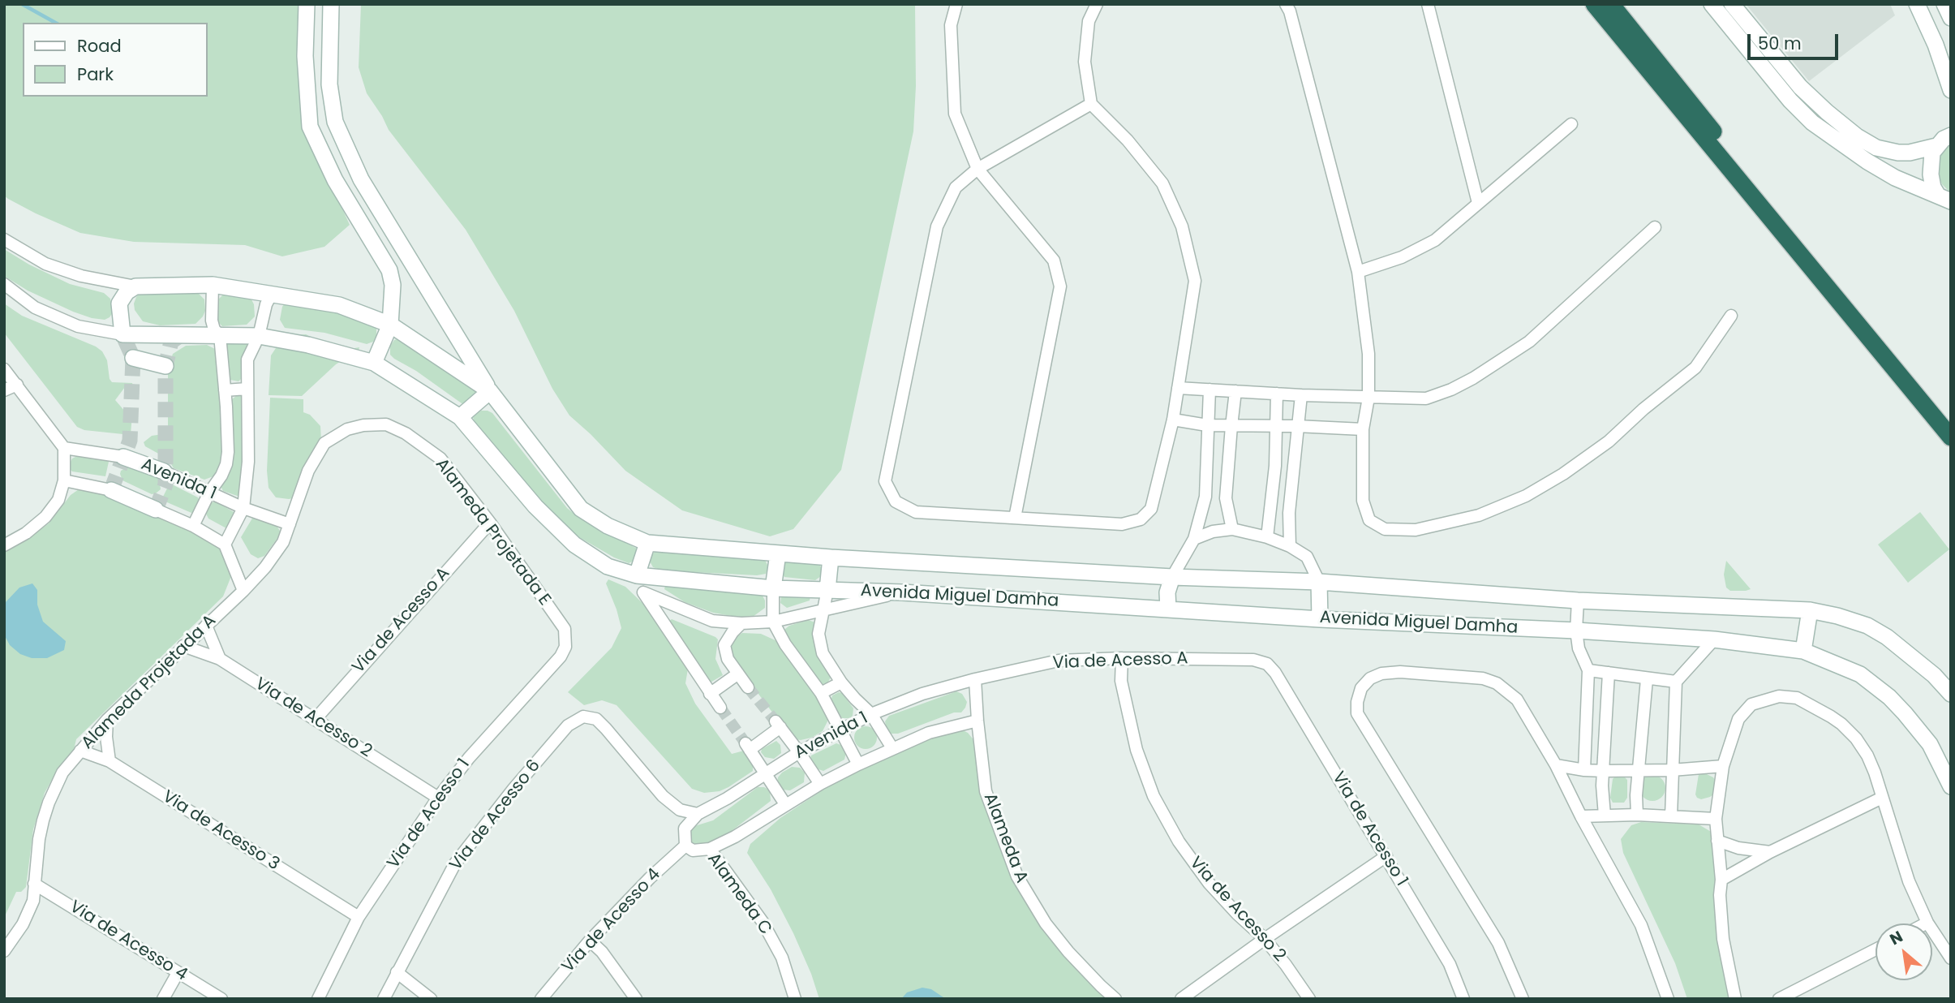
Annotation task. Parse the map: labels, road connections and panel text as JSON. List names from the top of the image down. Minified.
{"streets":{"street":["Avenida 1","Alameda Projetada E","Avenida Miguel Damha","Via de Acesso A","Alameda Projetada A","Via de Acesso 2","Via de Acesso 1","Via de Acesso 6","Via de Acesso 3","Alameda A","Alameda C","Via de Acesso 4"]},"crossings":[["Avenida 1","Via de Acesso A"],["Avenida 1","Alameda Projetada A"],["Avenida 1","Via de Acesso 6"],["Avenida 1","Alameda A"],["Avenida 1","Alameda C"],["Alameda Projetada E","Via de Acesso A"],["Alameda Projetada E","Alameda Projetada A"],["Alameda Projetada E","Via de Acesso 1"],["Via de Acesso A","Via de Acesso 2"],["Via de Acesso A","Via de Acesso 1"],["Via de Acesso A","Alameda A"],["Alameda Projetada A","Via de Acesso 2"],["Alameda Projetada A","Via de Acesso 3"],["Alameda Projetada A","Via de Acesso 4"],["Via de Acesso 2","Via de Acesso 1"],["Via de Acesso 1","Via de Acesso 3"],["Via de Acesso 6","Alameda C"],["Alameda C","Via de Acesso 4"]],"legend":["Road","Park"],"scale_bar":"50 m","north":"top left"}
